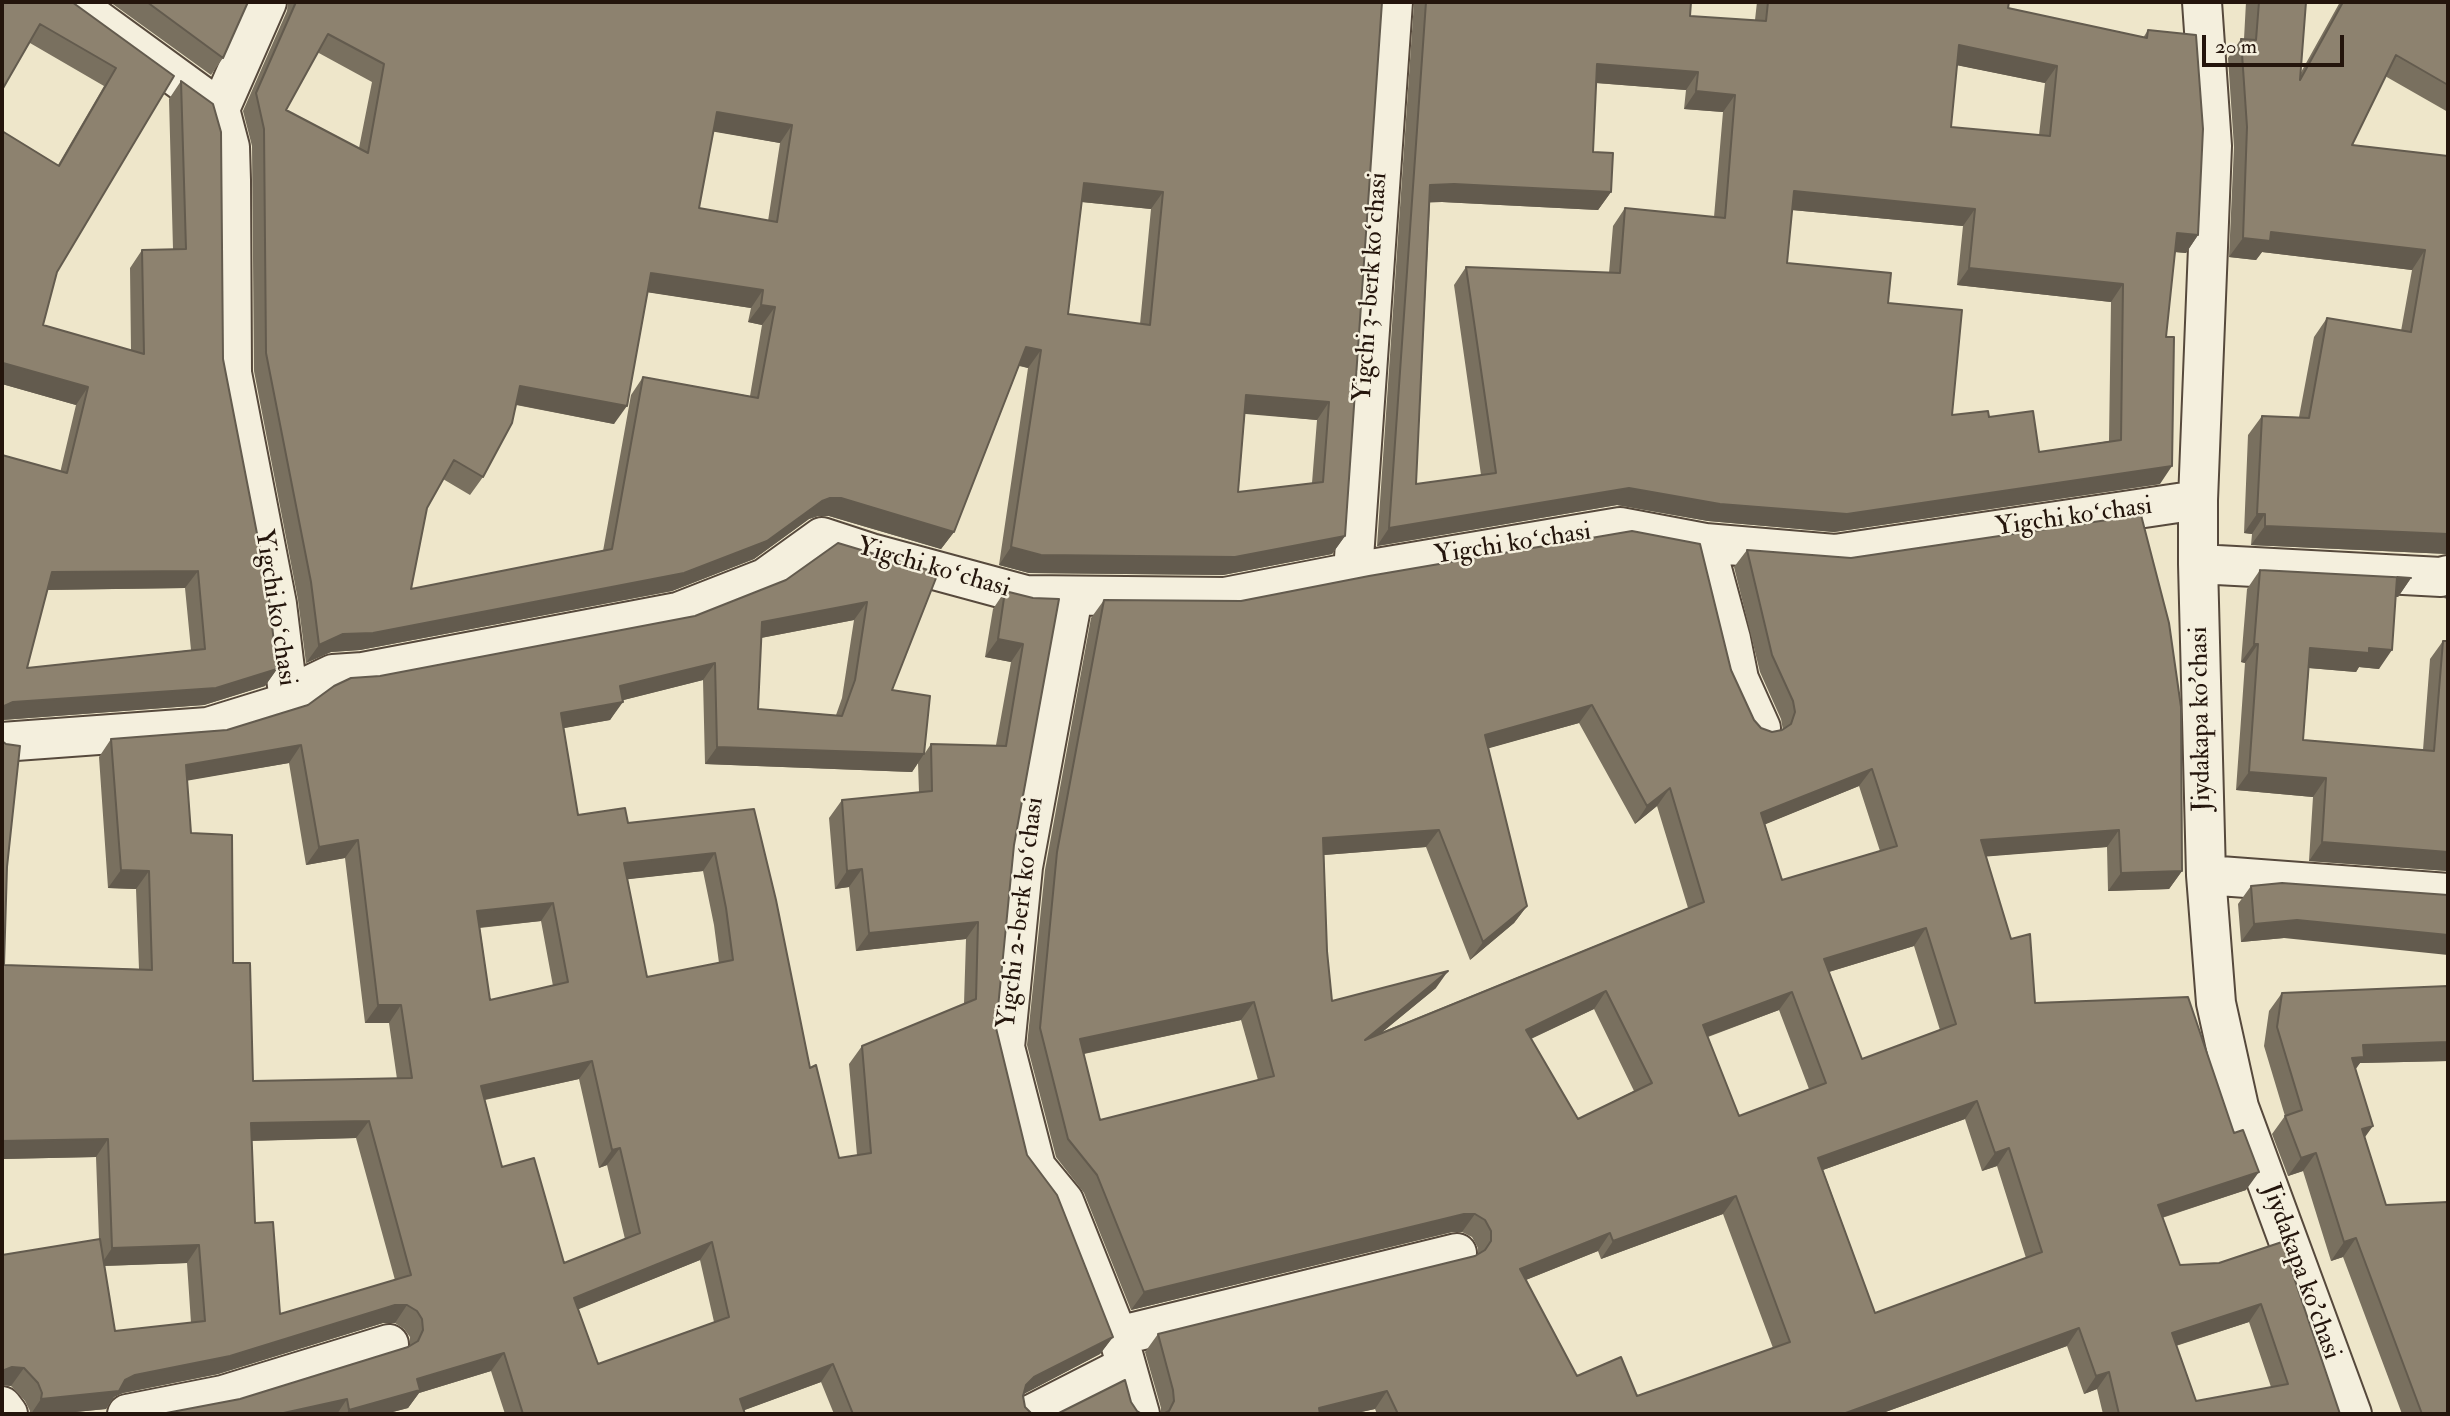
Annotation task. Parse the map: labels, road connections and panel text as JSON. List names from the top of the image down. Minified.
{"streets":{"street":["Yigchi 3-berk koʻchasi","Yigchi koʻchasi","Jiydakapa ko'chasi","Yigchi 2-berk koʻchasi"]},"crossings":[["Yigchi 3-berk koʻchasi","Yigchi koʻchasi"],["Yigchi koʻchasi","Jiydakapa ko'chasi"],["Yigchi koʻchasi","Yigchi 2-berk koʻchasi"]],"scale_bar":"20 m"}
